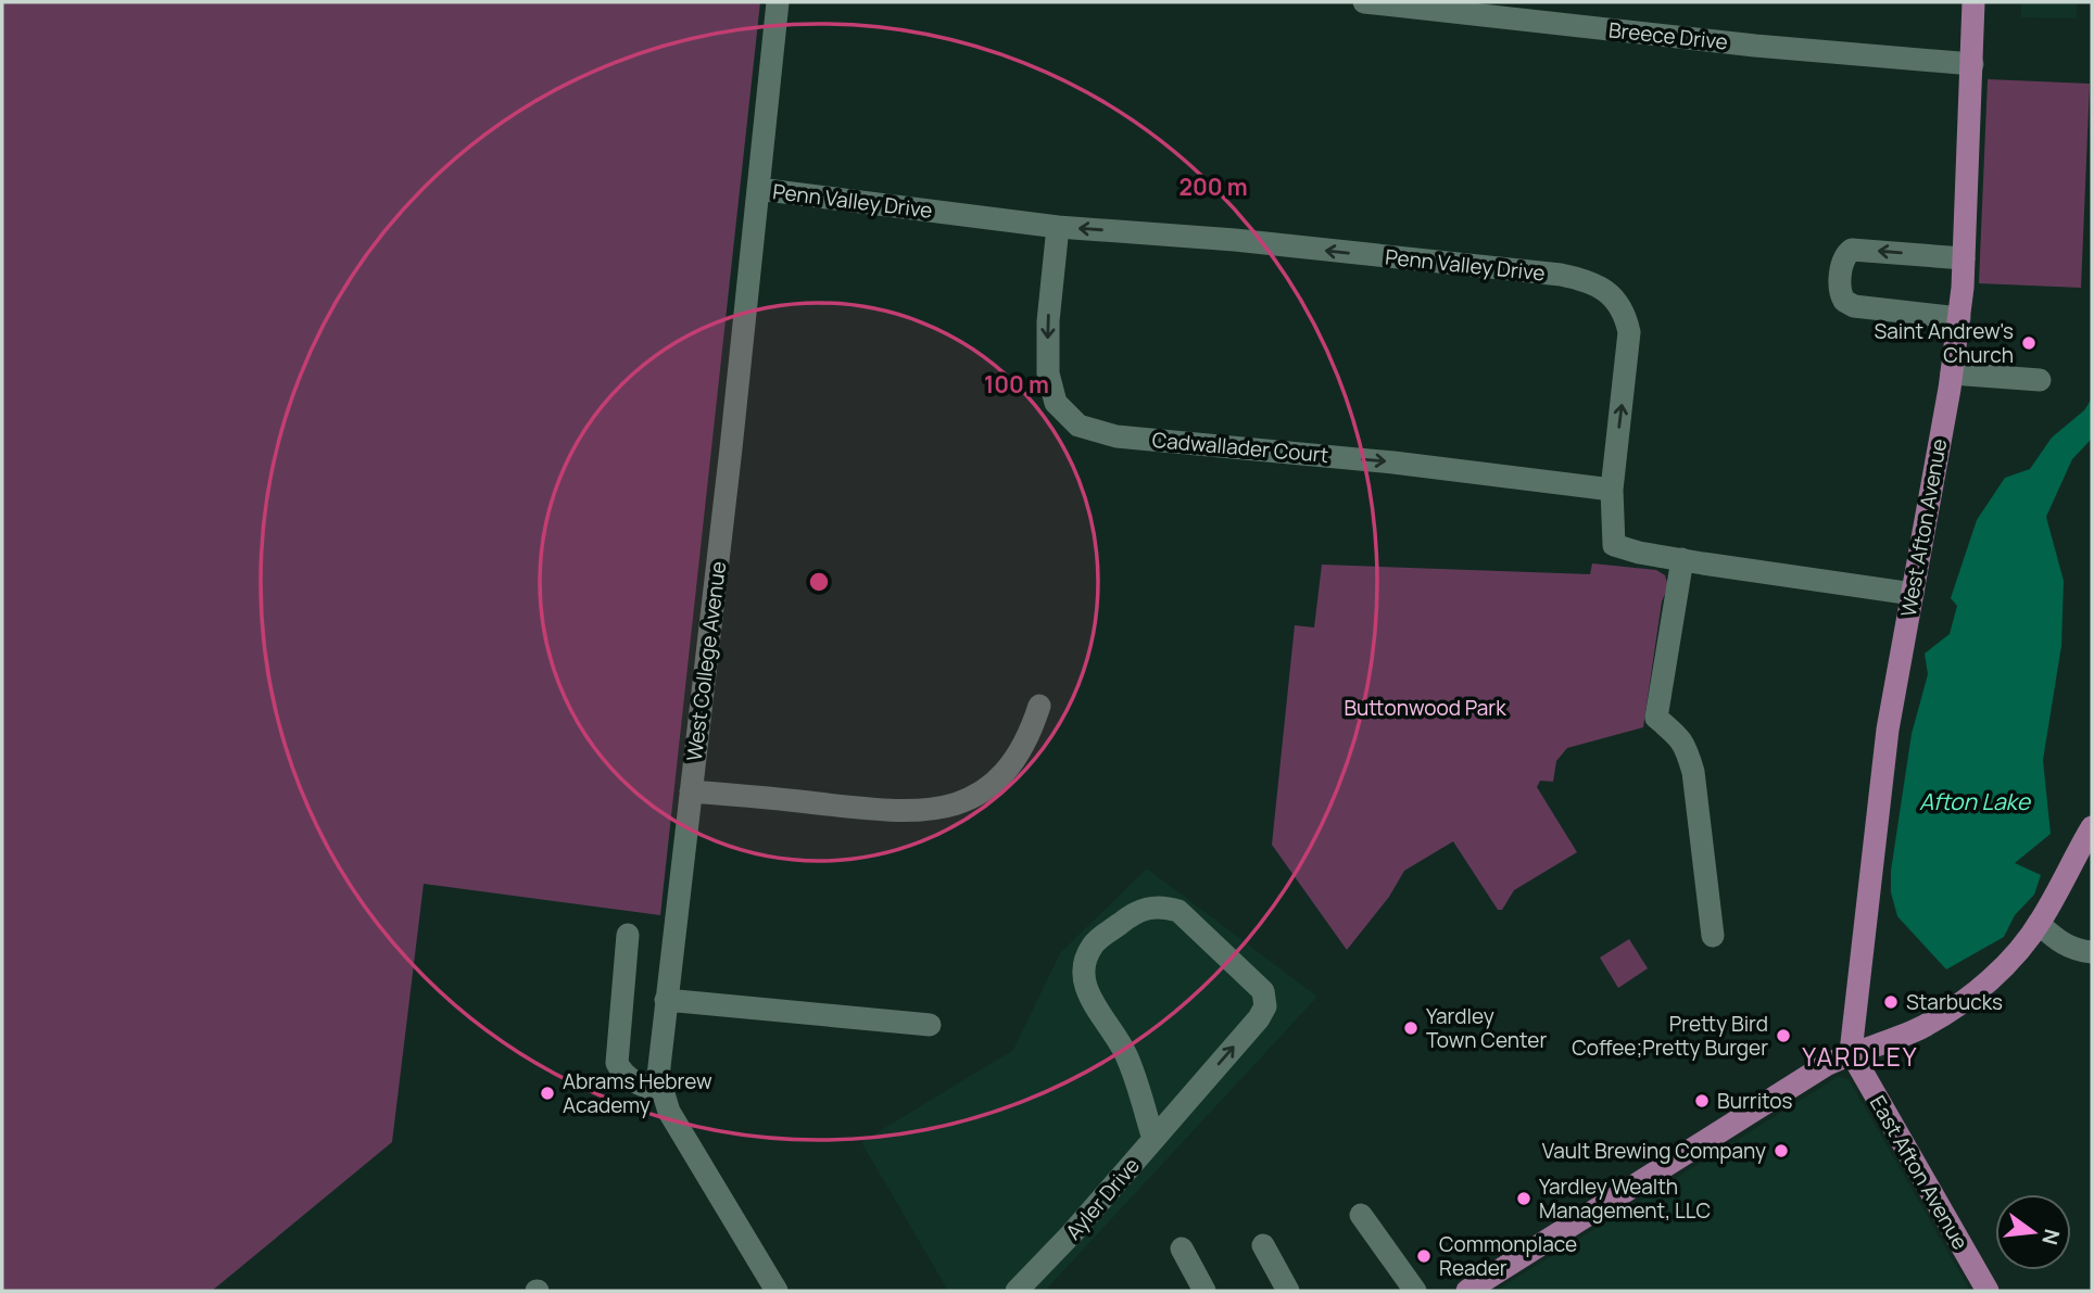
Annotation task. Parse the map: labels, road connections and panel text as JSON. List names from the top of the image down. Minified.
{"streets":{"main road":["West Afton Avenue","East Afton Avenue"],"street":["Breece Drive","Penn Valley Drive","Cadwallader Court","West College Avenue","Ayler Drive"]},"crossings":[["Breece Drive","West Afton Avenue"],["Penn Valley Drive","Cadwallader Court"],["Penn Valley Drive","West Afton Avenue"],["Penn Valley Drive","West College Avenue"],["West Afton Avenue","East Afton Avenue"]],"one_way":["Penn Valley Drive","Cadwallader Court"],"districts":["YARDLEY"],"water":["Afton Lake"],"parks":["Buttonwood Park"],"places":["Saint Andrew's Church","Starbucks","Yardley Town Center","Pretty Bird Coffee;Pretty Burger","Abrams Hebrew Academy","Burritos","Vault Brewing Company","Yardley Wealth Management, LLC","Commonplace Reader"],"north":"right","rings":["200 m","100 m"]}
